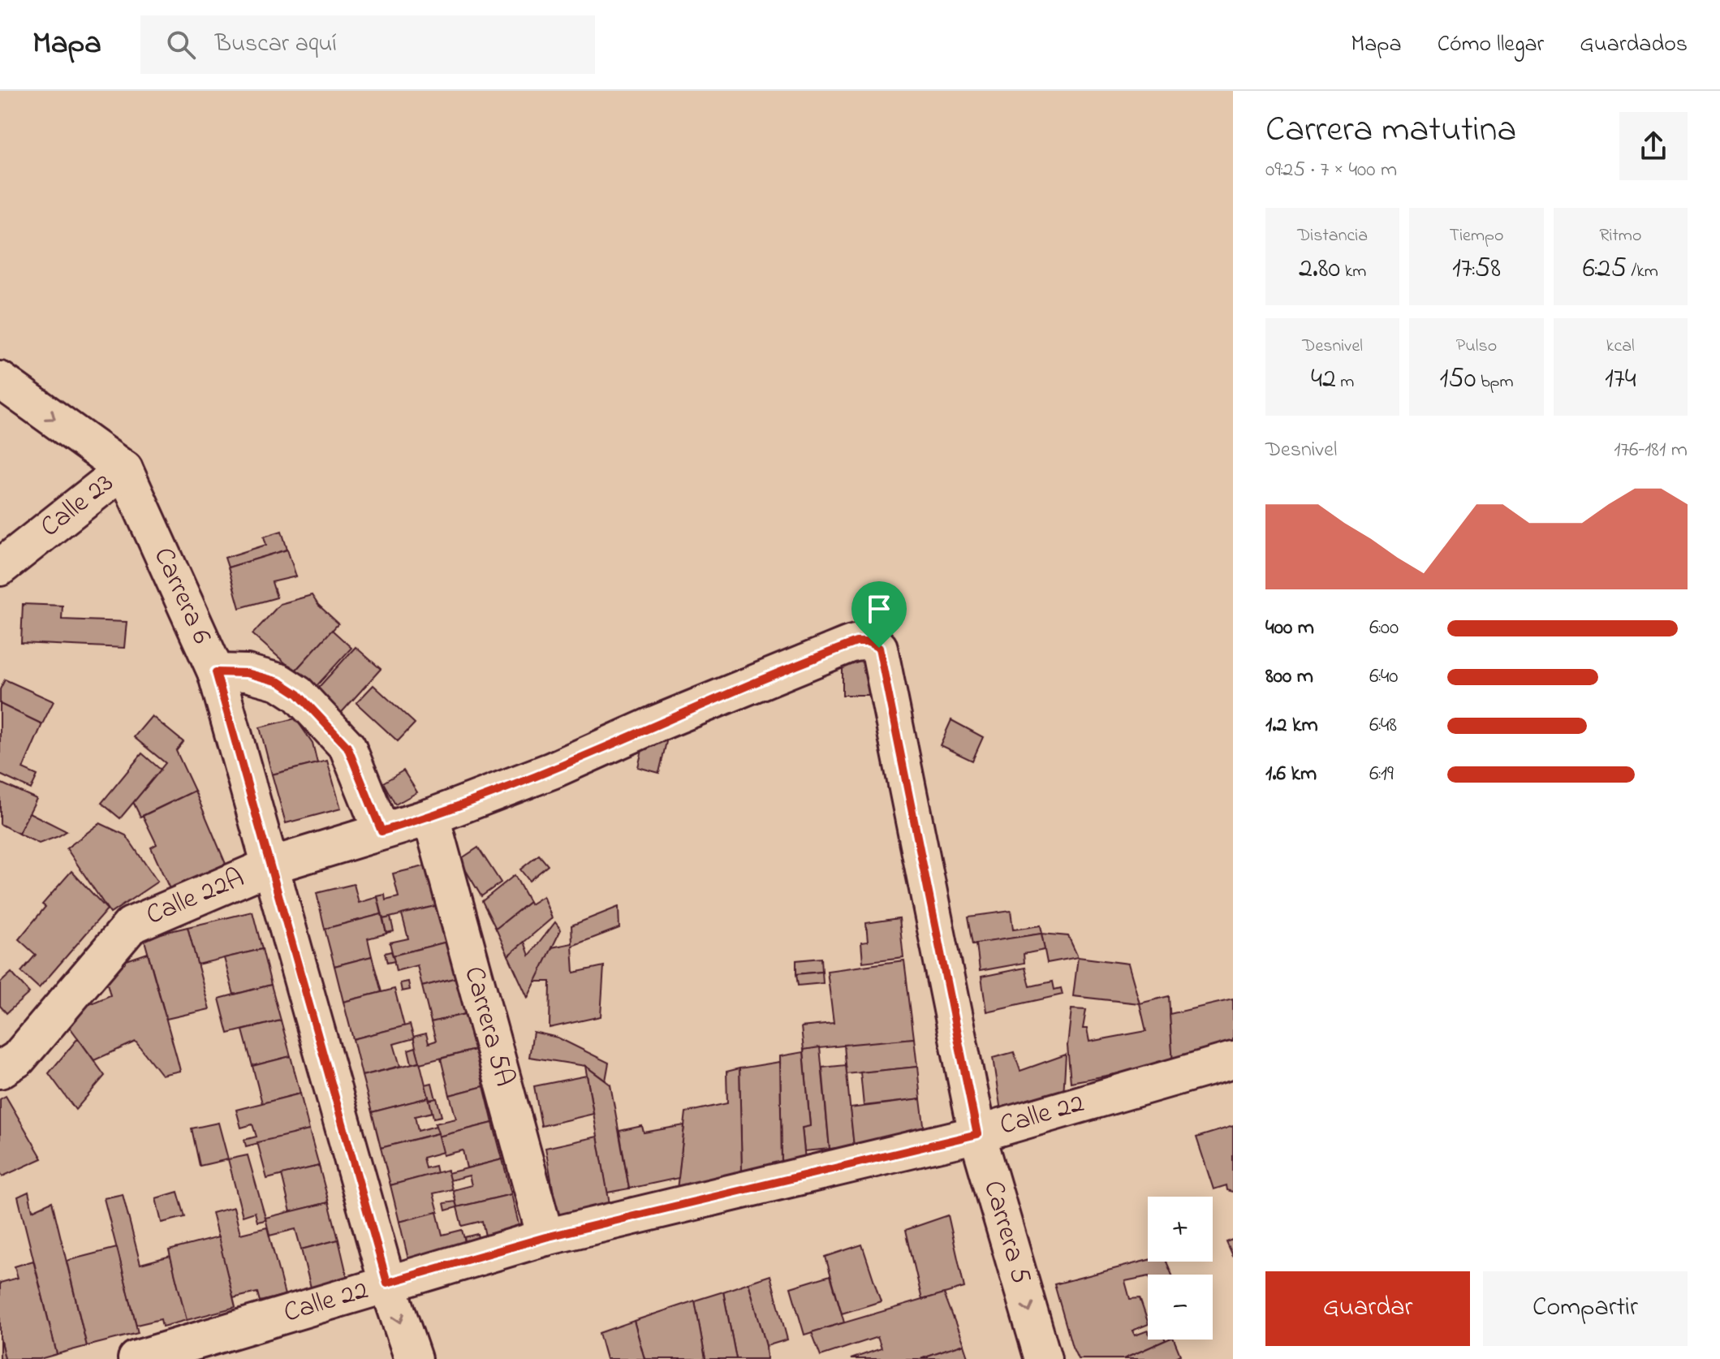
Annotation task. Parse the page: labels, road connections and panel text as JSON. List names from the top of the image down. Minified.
{"streets":{"street":["Calle 23","Carrera 6","Calle 22A","Carrera 5A","Calle 22","Carrera 5"]},"crossings":[["Calle 23","Carrera 6"],["Carrera 6","Calle 22A"],["Carrera 6","Calle 22"],["Calle 22A","Carrera 5A"],["Calle 22A","Carrera 5"],["Carrera 5A","Calle 22"],["Calle 22","Carrera 5"]],"page":{"header":"Mapa","search":"Buscar aquí","nav":["Mapa","Cómo llegar","Guardados"],"heading":["Carrera matutina","09:25 · 7 × 400 m"],"stats":[["Distancia","2.80 km"],["Tiempo","17:58"],["Ritmo","6:25 /km"],["Desnivel","42 m"],["Pulso","150 bpm"],["kcal","174"]],"chart":["Desnivel","176–181 m"],"list":[{"name":"400 m","note":"6:00"},{"name":"800 m","note":"6:40"},{"name":"1.2 km","note":"6:48"},{"name":"1.6 km","note":"6:19"}],"map_buttons":["+","−"],"buttons":["Guardar","Compartir"]}}
